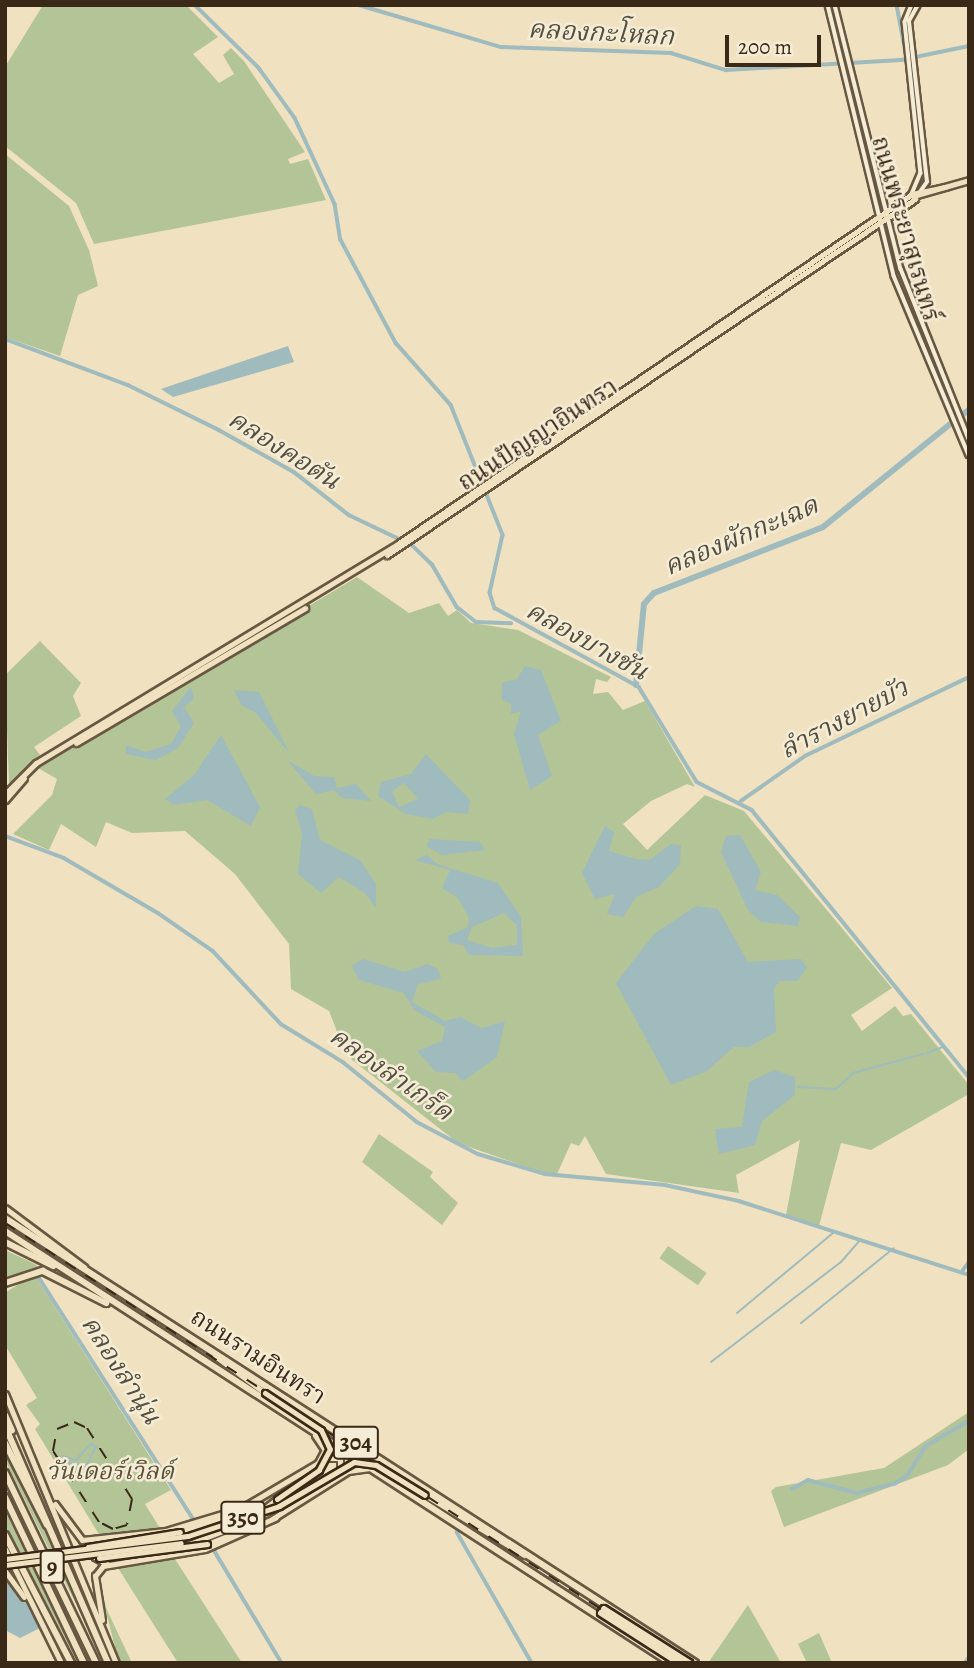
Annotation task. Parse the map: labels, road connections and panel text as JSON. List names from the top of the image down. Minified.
{"streets":{"highway":["ถนนรามอินทรา","304","9"],"main road":["ถนนปัญญาอินทรา","350"],"street":["ถนนพระยาสุเรนทร์"]},"crossings":[["ถนนพระยาสุเรนทร์","ถนนปัญญาอินทรา"],["ถนนรามอินทรา","350"]],"water":["คลองกะโหลก","คลองคอตัน","คลองผักกะเฉด","คลองบางชัน","ลำรางยายบัว","คลองลำเกร็ด","คลองลำนุ่น"],"parks":["วันเดอร์เวิลด์"],"scale_bar":"200 m"}
